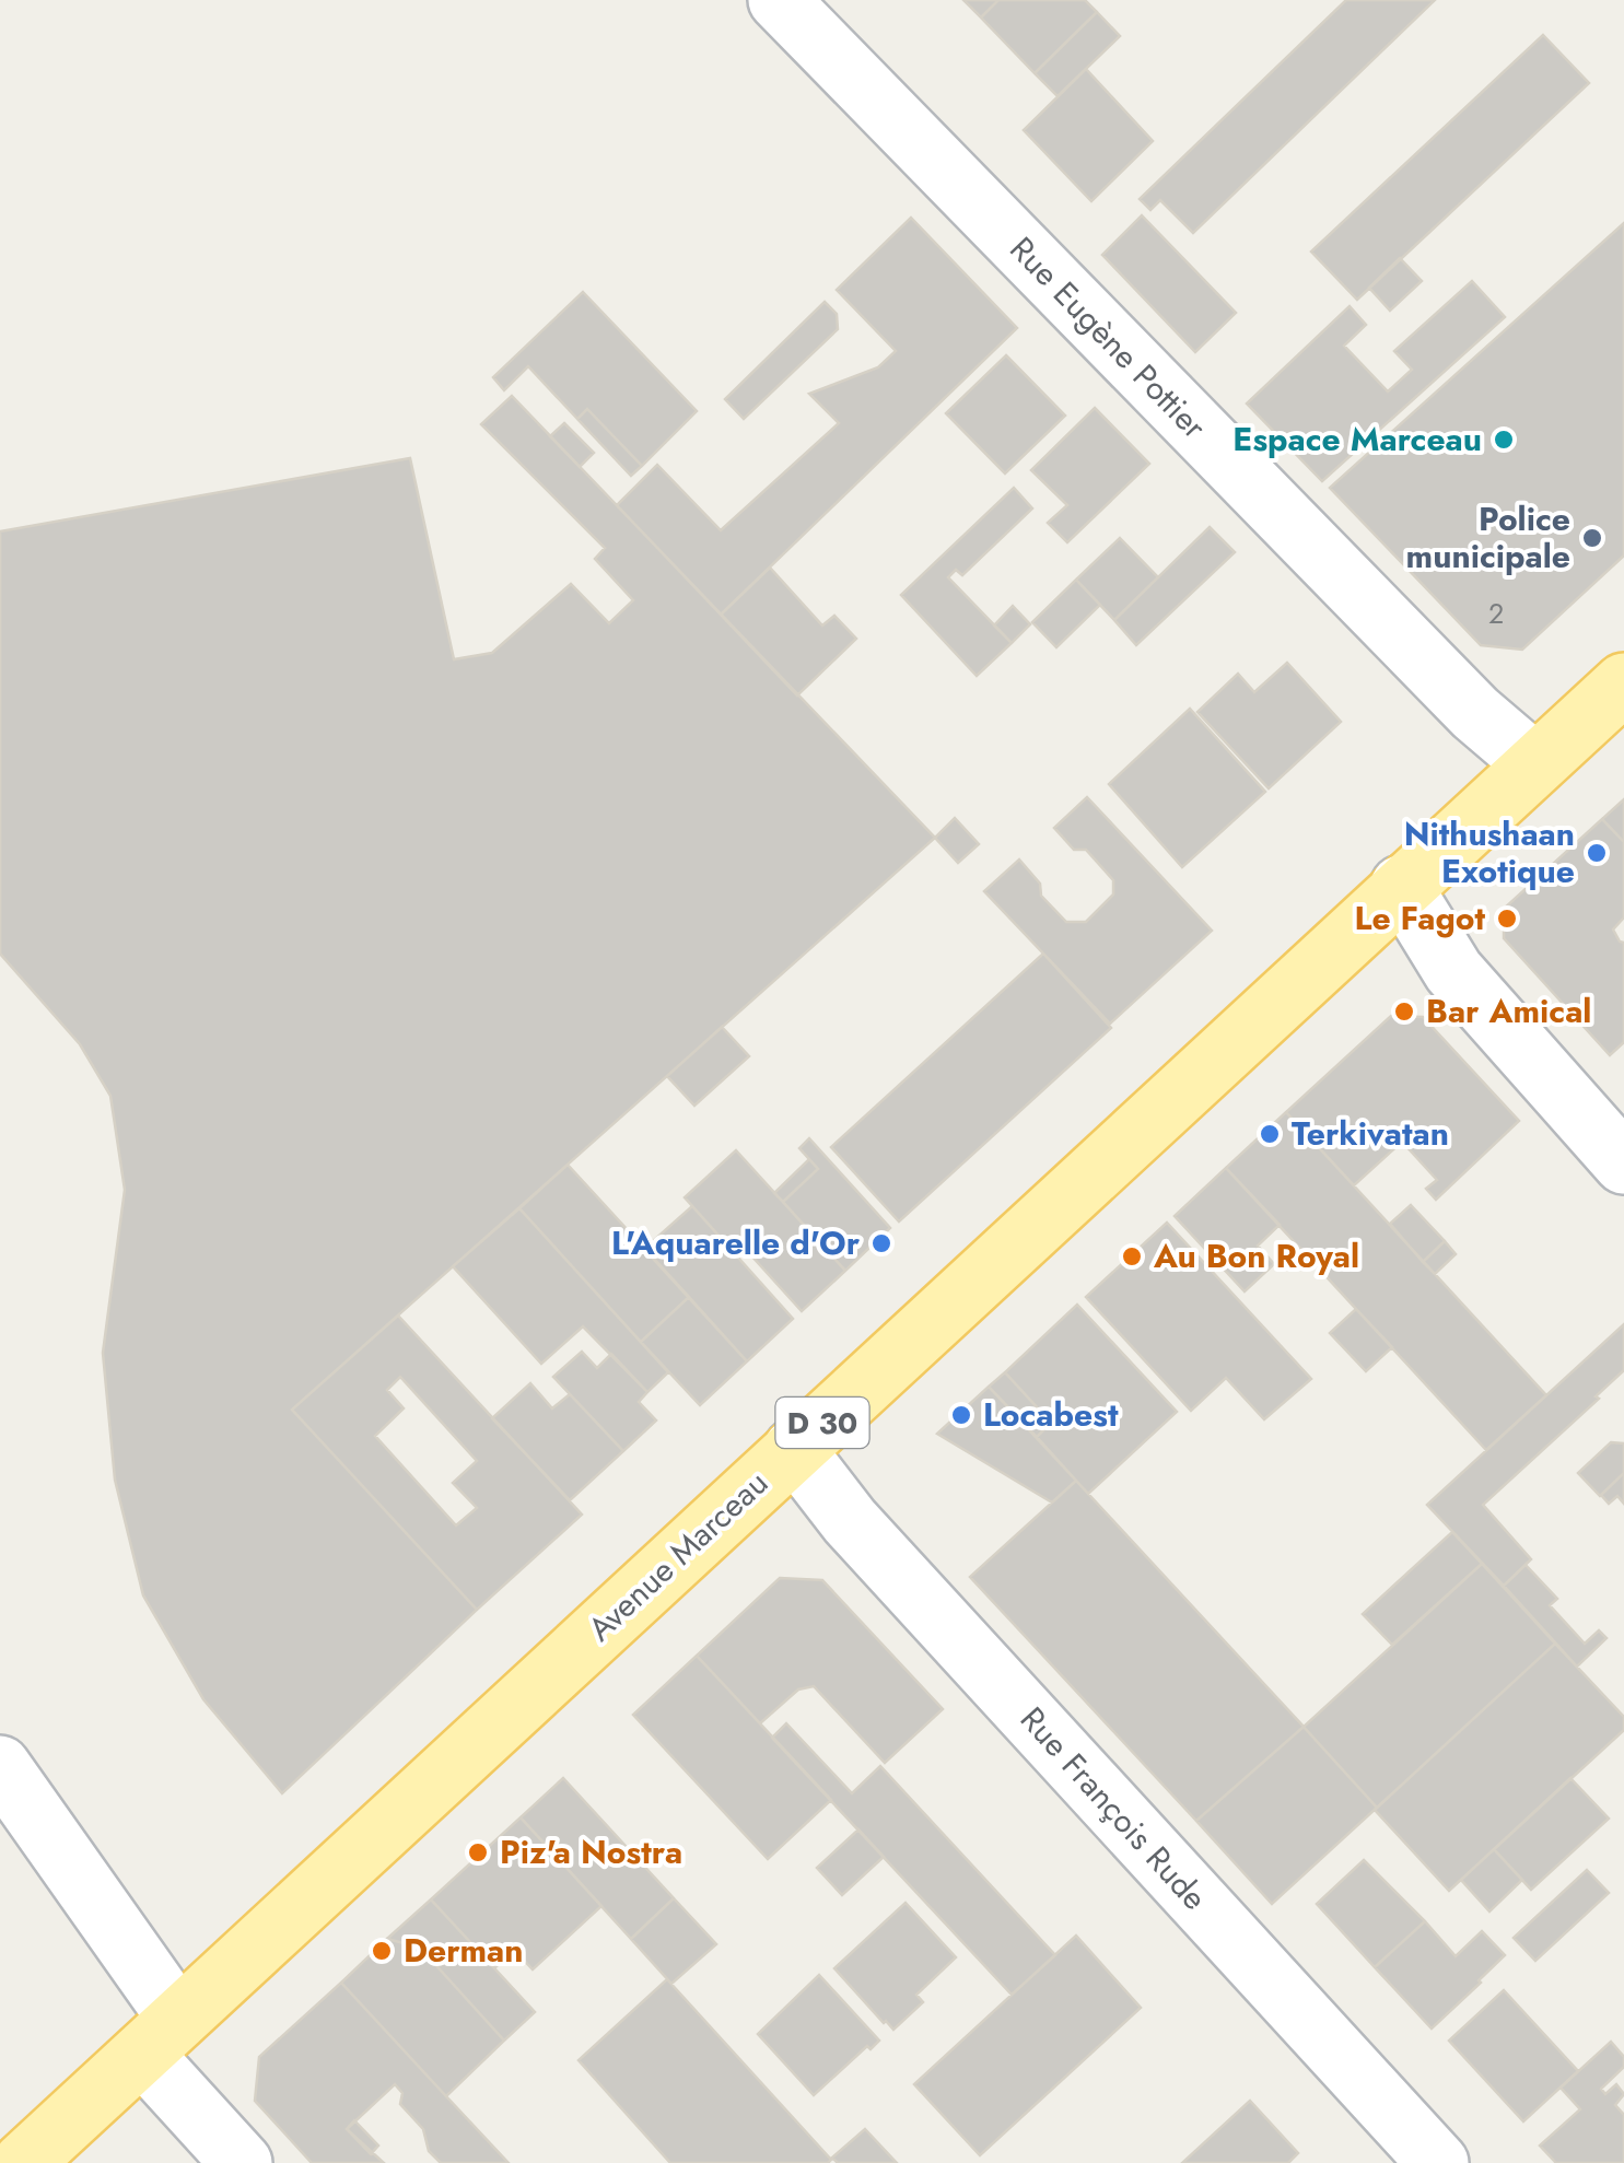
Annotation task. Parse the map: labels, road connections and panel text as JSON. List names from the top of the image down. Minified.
{"streets":{"main road":["D 30","Avenue Marceau"],"street":["Rue Eugène Pottier","Rue François Rude"]},"crossings":[["Rue Eugène Pottier","Avenue Marceau"],["Avenue Marceau","Rue François Rude"]],"places":["Espace Marceau","Police municipale","Nithushaan Exotique","Le Fagot","Bar Amical","Terkivatan","L'Aquarelle d'Or","Au Bon Royal","Locabest","Piz'a Nostra","Derman"],"house_numbers":["2"]}
